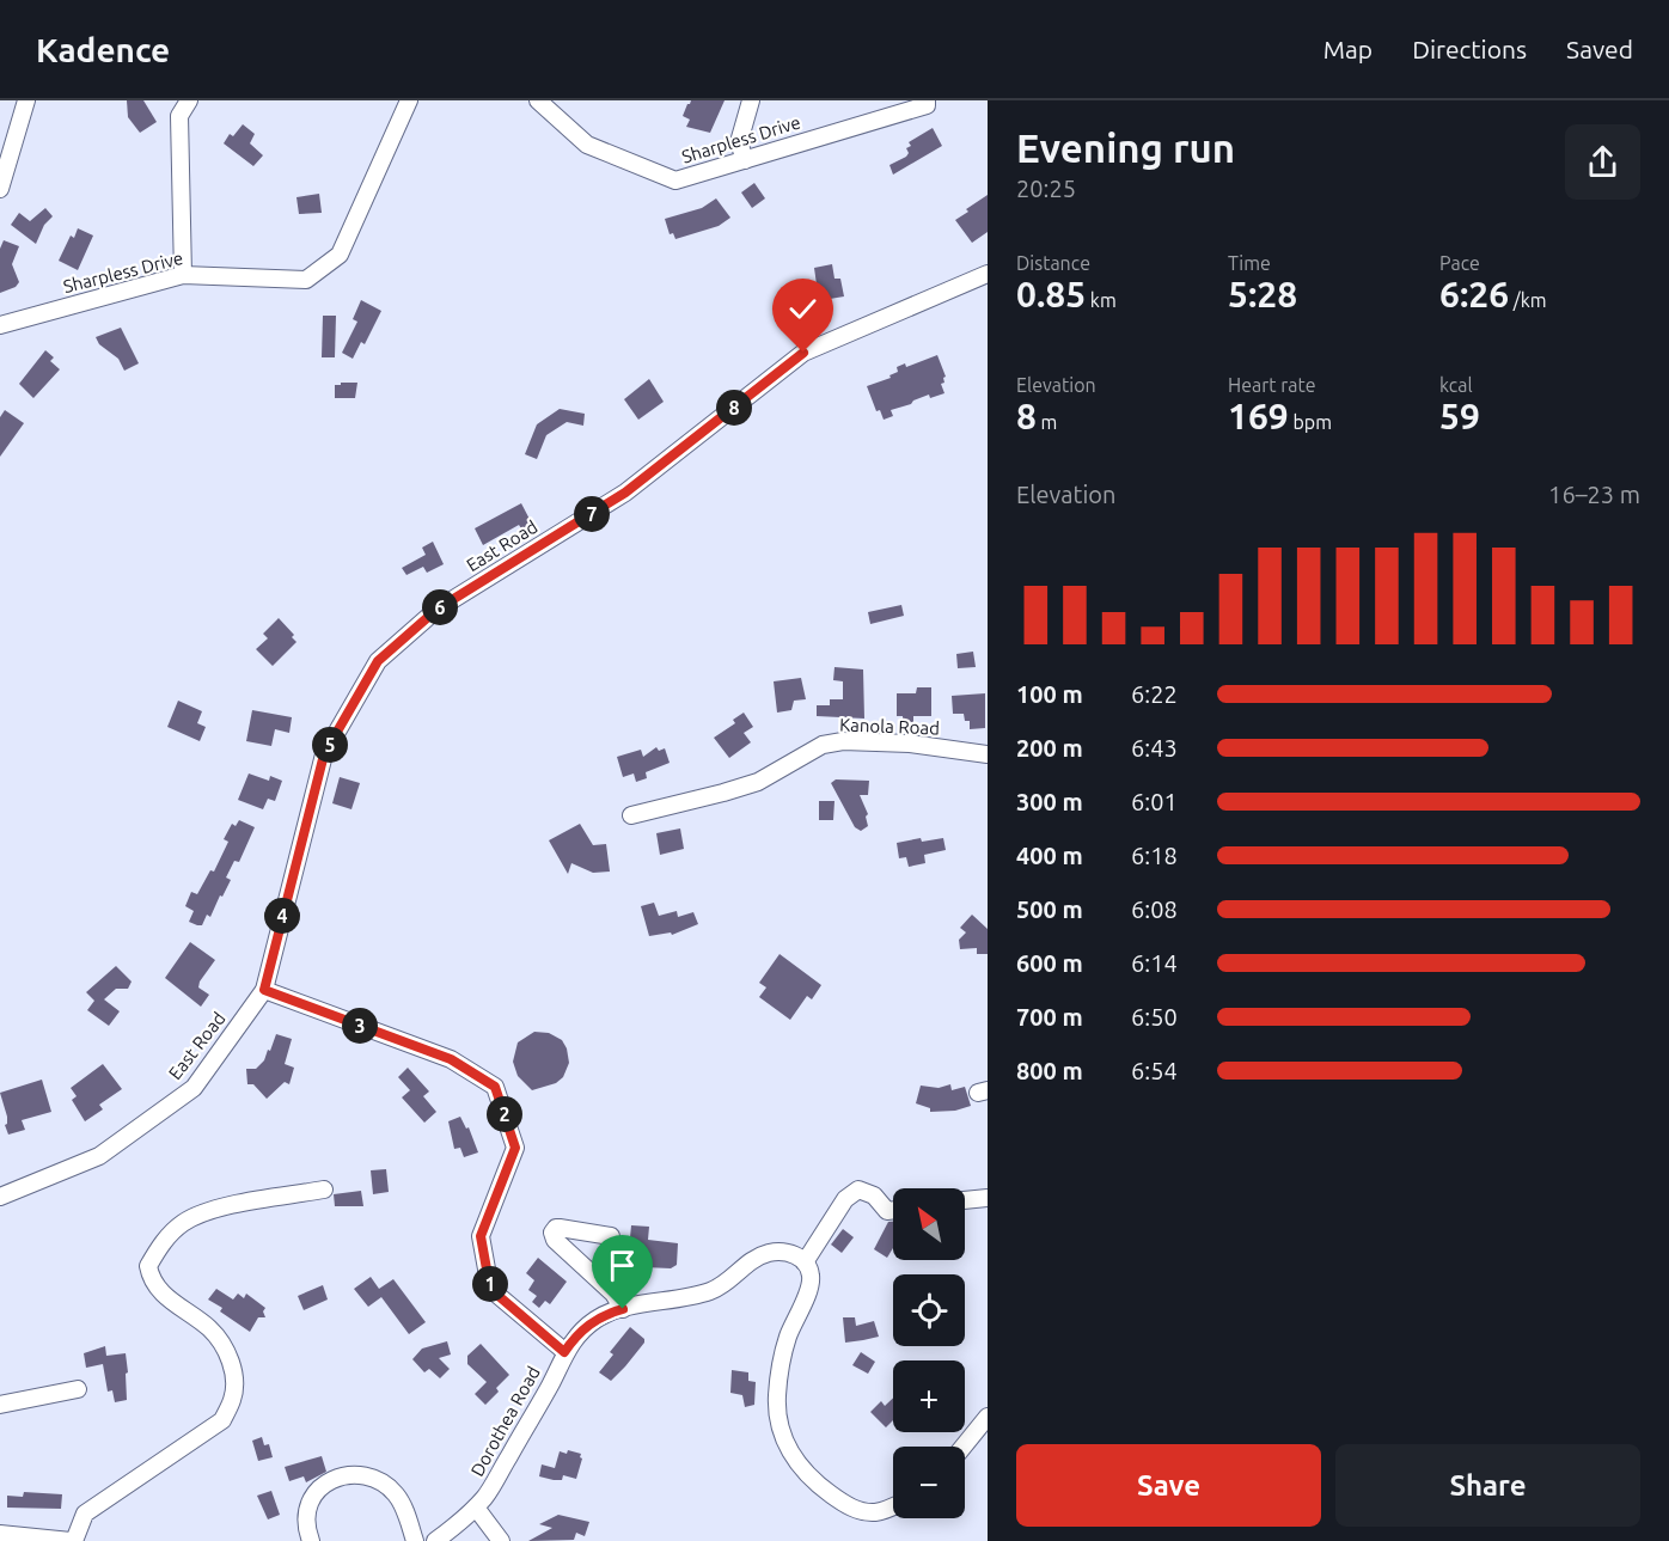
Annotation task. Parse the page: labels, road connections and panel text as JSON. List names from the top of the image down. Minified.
{"streets":{"street":["Sharpless Drive","East Road","Kanola Road","Dorothea Road"]},"north":"top left","page":{"header":"Kadence","nav":["Map","Directions","Saved"],"heading":["Evening run","20:25"],"stats":[["Distance","0.85 km"],["Time","5:28"],["Pace","6:26 /km"],["Elevation","8 m"],["Heart rate","169 bpm"],["kcal","59"]],"pins":["8","7","6","5","4","3","2","1"],"chart":["Elevation","16–23 m"],"list":[{"name":"100 m","note":"6:22"},{"name":"200 m","note":"6:43"},{"name":"300 m","note":"6:01"},{"name":"400 m","note":"6:18"},{"name":"500 m","note":"6:08"},{"name":"600 m","note":"6:14"},{"name":"700 m","note":"6:50"},{"name":"800 m","note":"6:54"}],"map_buttons":["+","−"],"buttons":["Save","Share"]}}
